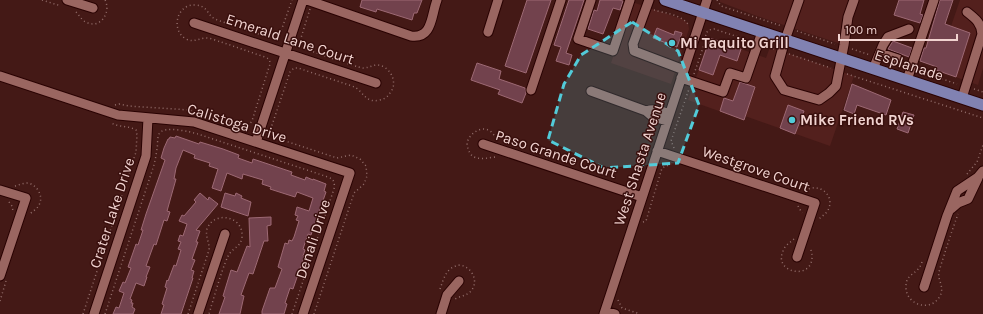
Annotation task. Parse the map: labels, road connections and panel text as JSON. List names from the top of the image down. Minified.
{"streets":{"main road":["Esplanade"],"street":["Emerald Lane Court","Calistoga Drive","Paso Grande Court","West Shasta Avenue","Westgrove Court","Crater Lake Drive","Denali Drive"]},"crossings":[["Esplanade","West Shasta Avenue"],["Calistoga Drive","Crater Lake Drive"],["Calistoga Drive","Denali Drive"],["Paso Grande Court","West Shasta Avenue"],["West Shasta Avenue","Westgrove Court"]],"places":["Mi Taquito Grill","Mike Friend RVs"],"scale_bar":"100 m"}
